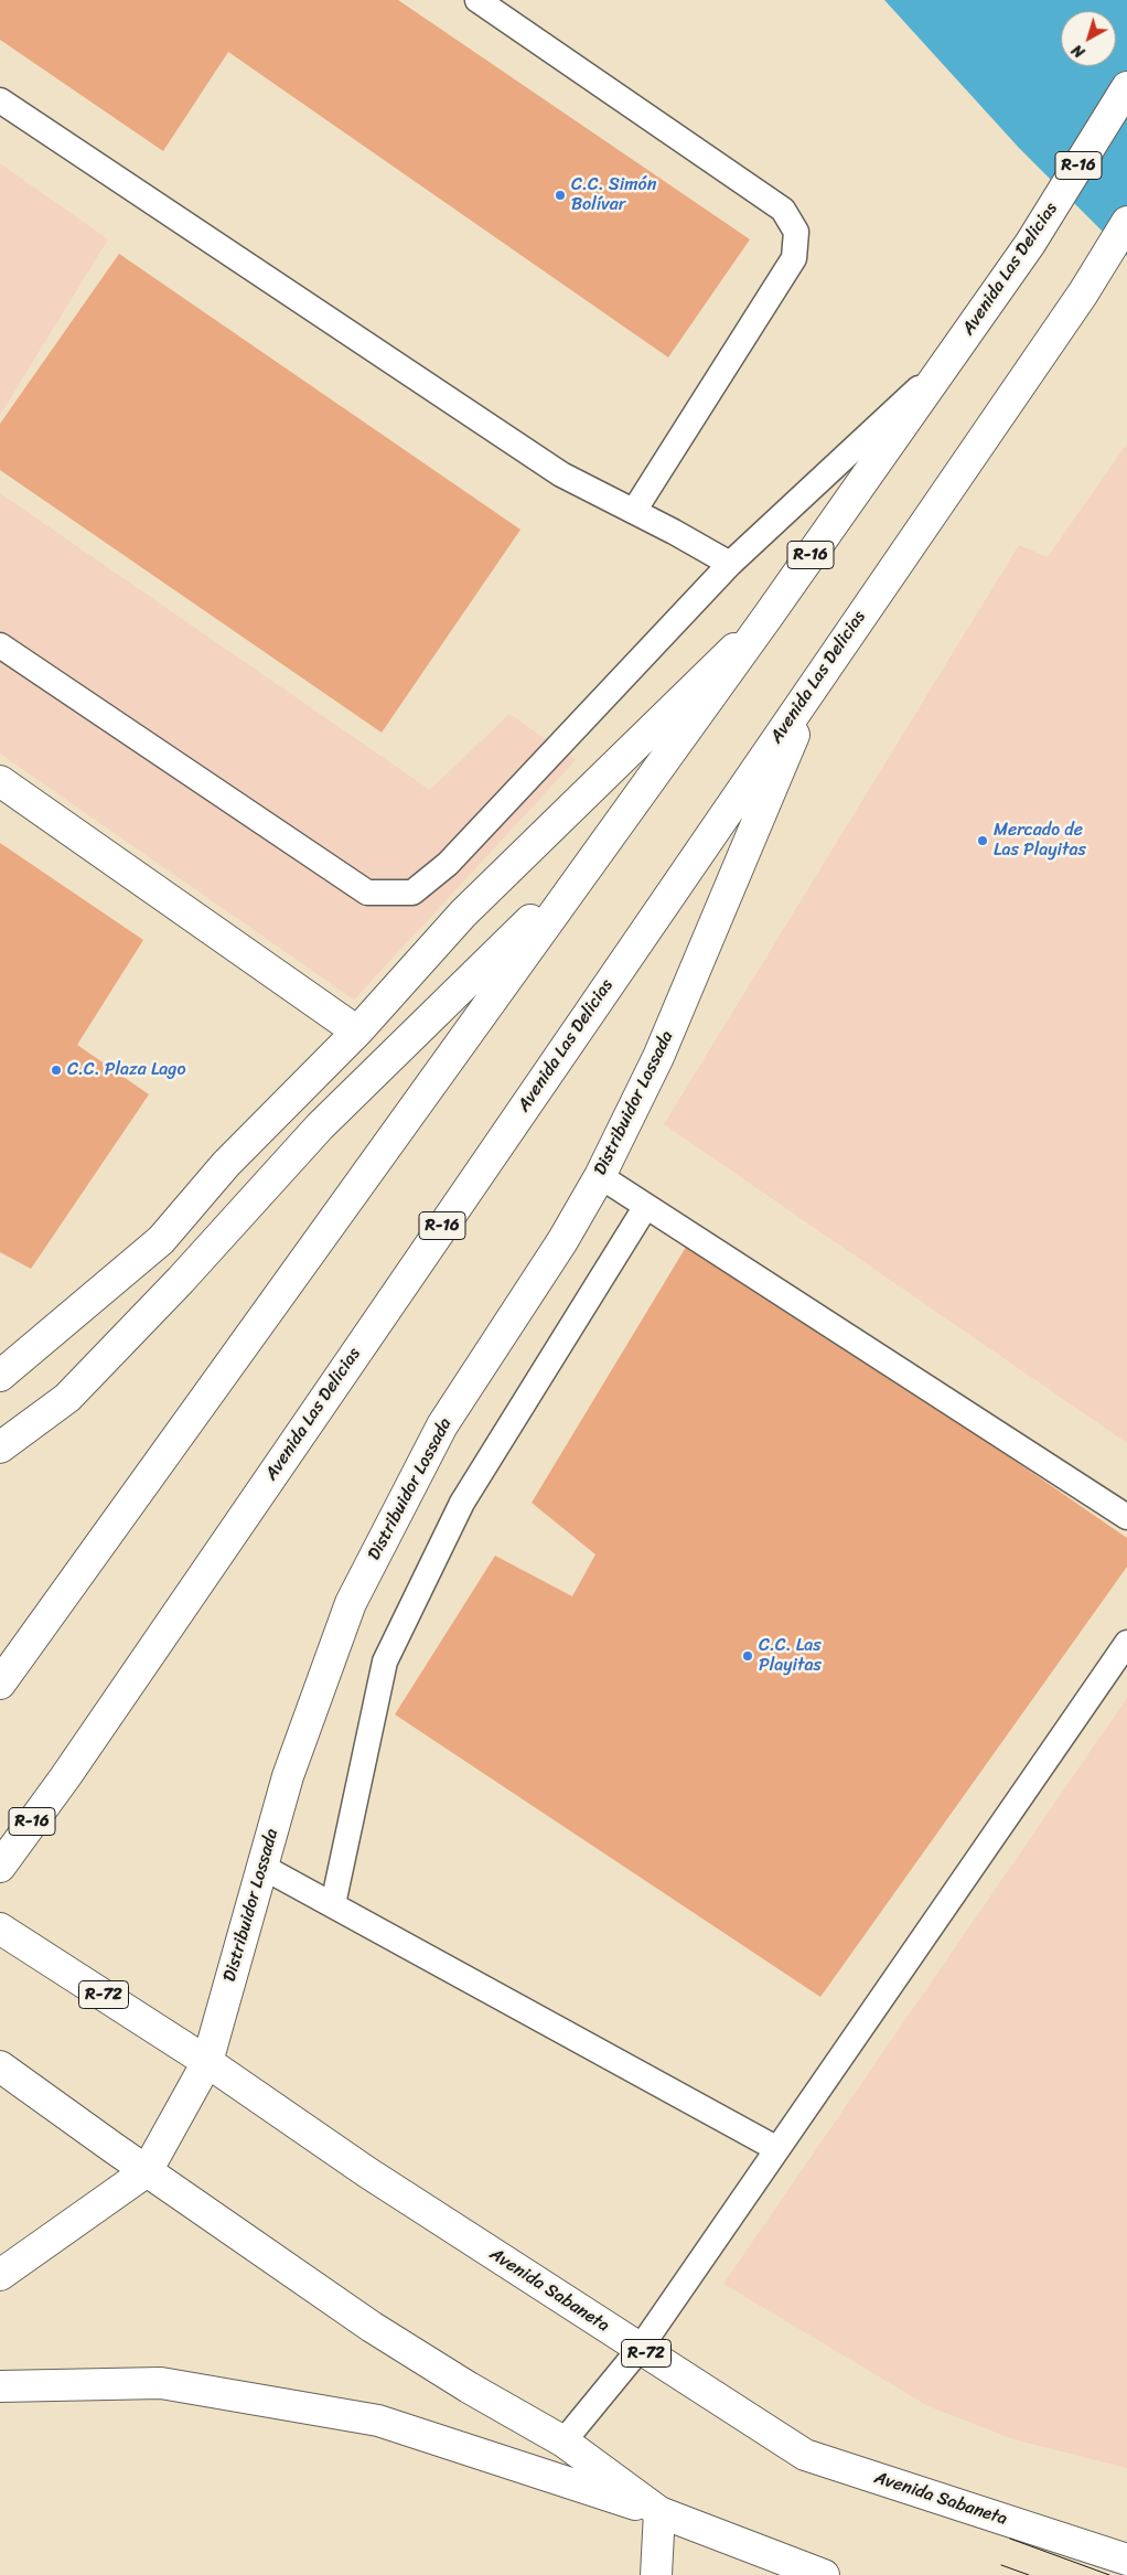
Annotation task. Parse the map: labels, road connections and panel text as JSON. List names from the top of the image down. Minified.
{"streets":{"main road":["R-16","Avenida Las Delicias","Distribuidor Lossada","R-72","Avenida Sabaneta"]},"crossings":[["Avenida Las Delicias","Distribuidor Lossada"],["Distribuidor Lossada","R-72"],["Distribuidor Lossada","Avenida Sabaneta"],["R-72","Avenida Sabaneta"]],"places":["C.C. Simón Bolívar","Mercado de Las Playitas","C.C. Plaza Lago","C.C. Las Playitas"],"north":"bottom left"}
